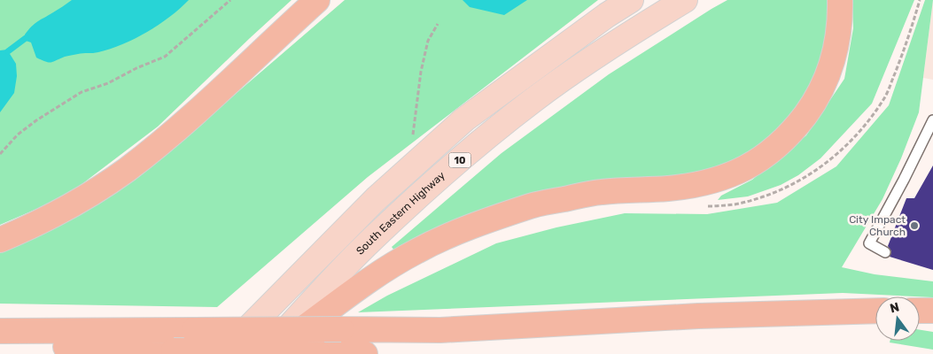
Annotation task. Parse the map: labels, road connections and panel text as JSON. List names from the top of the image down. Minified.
{"streets":{"main road":["10","South Eastern Highway"]},"places":["City Impact Church"],"north":"top"}
